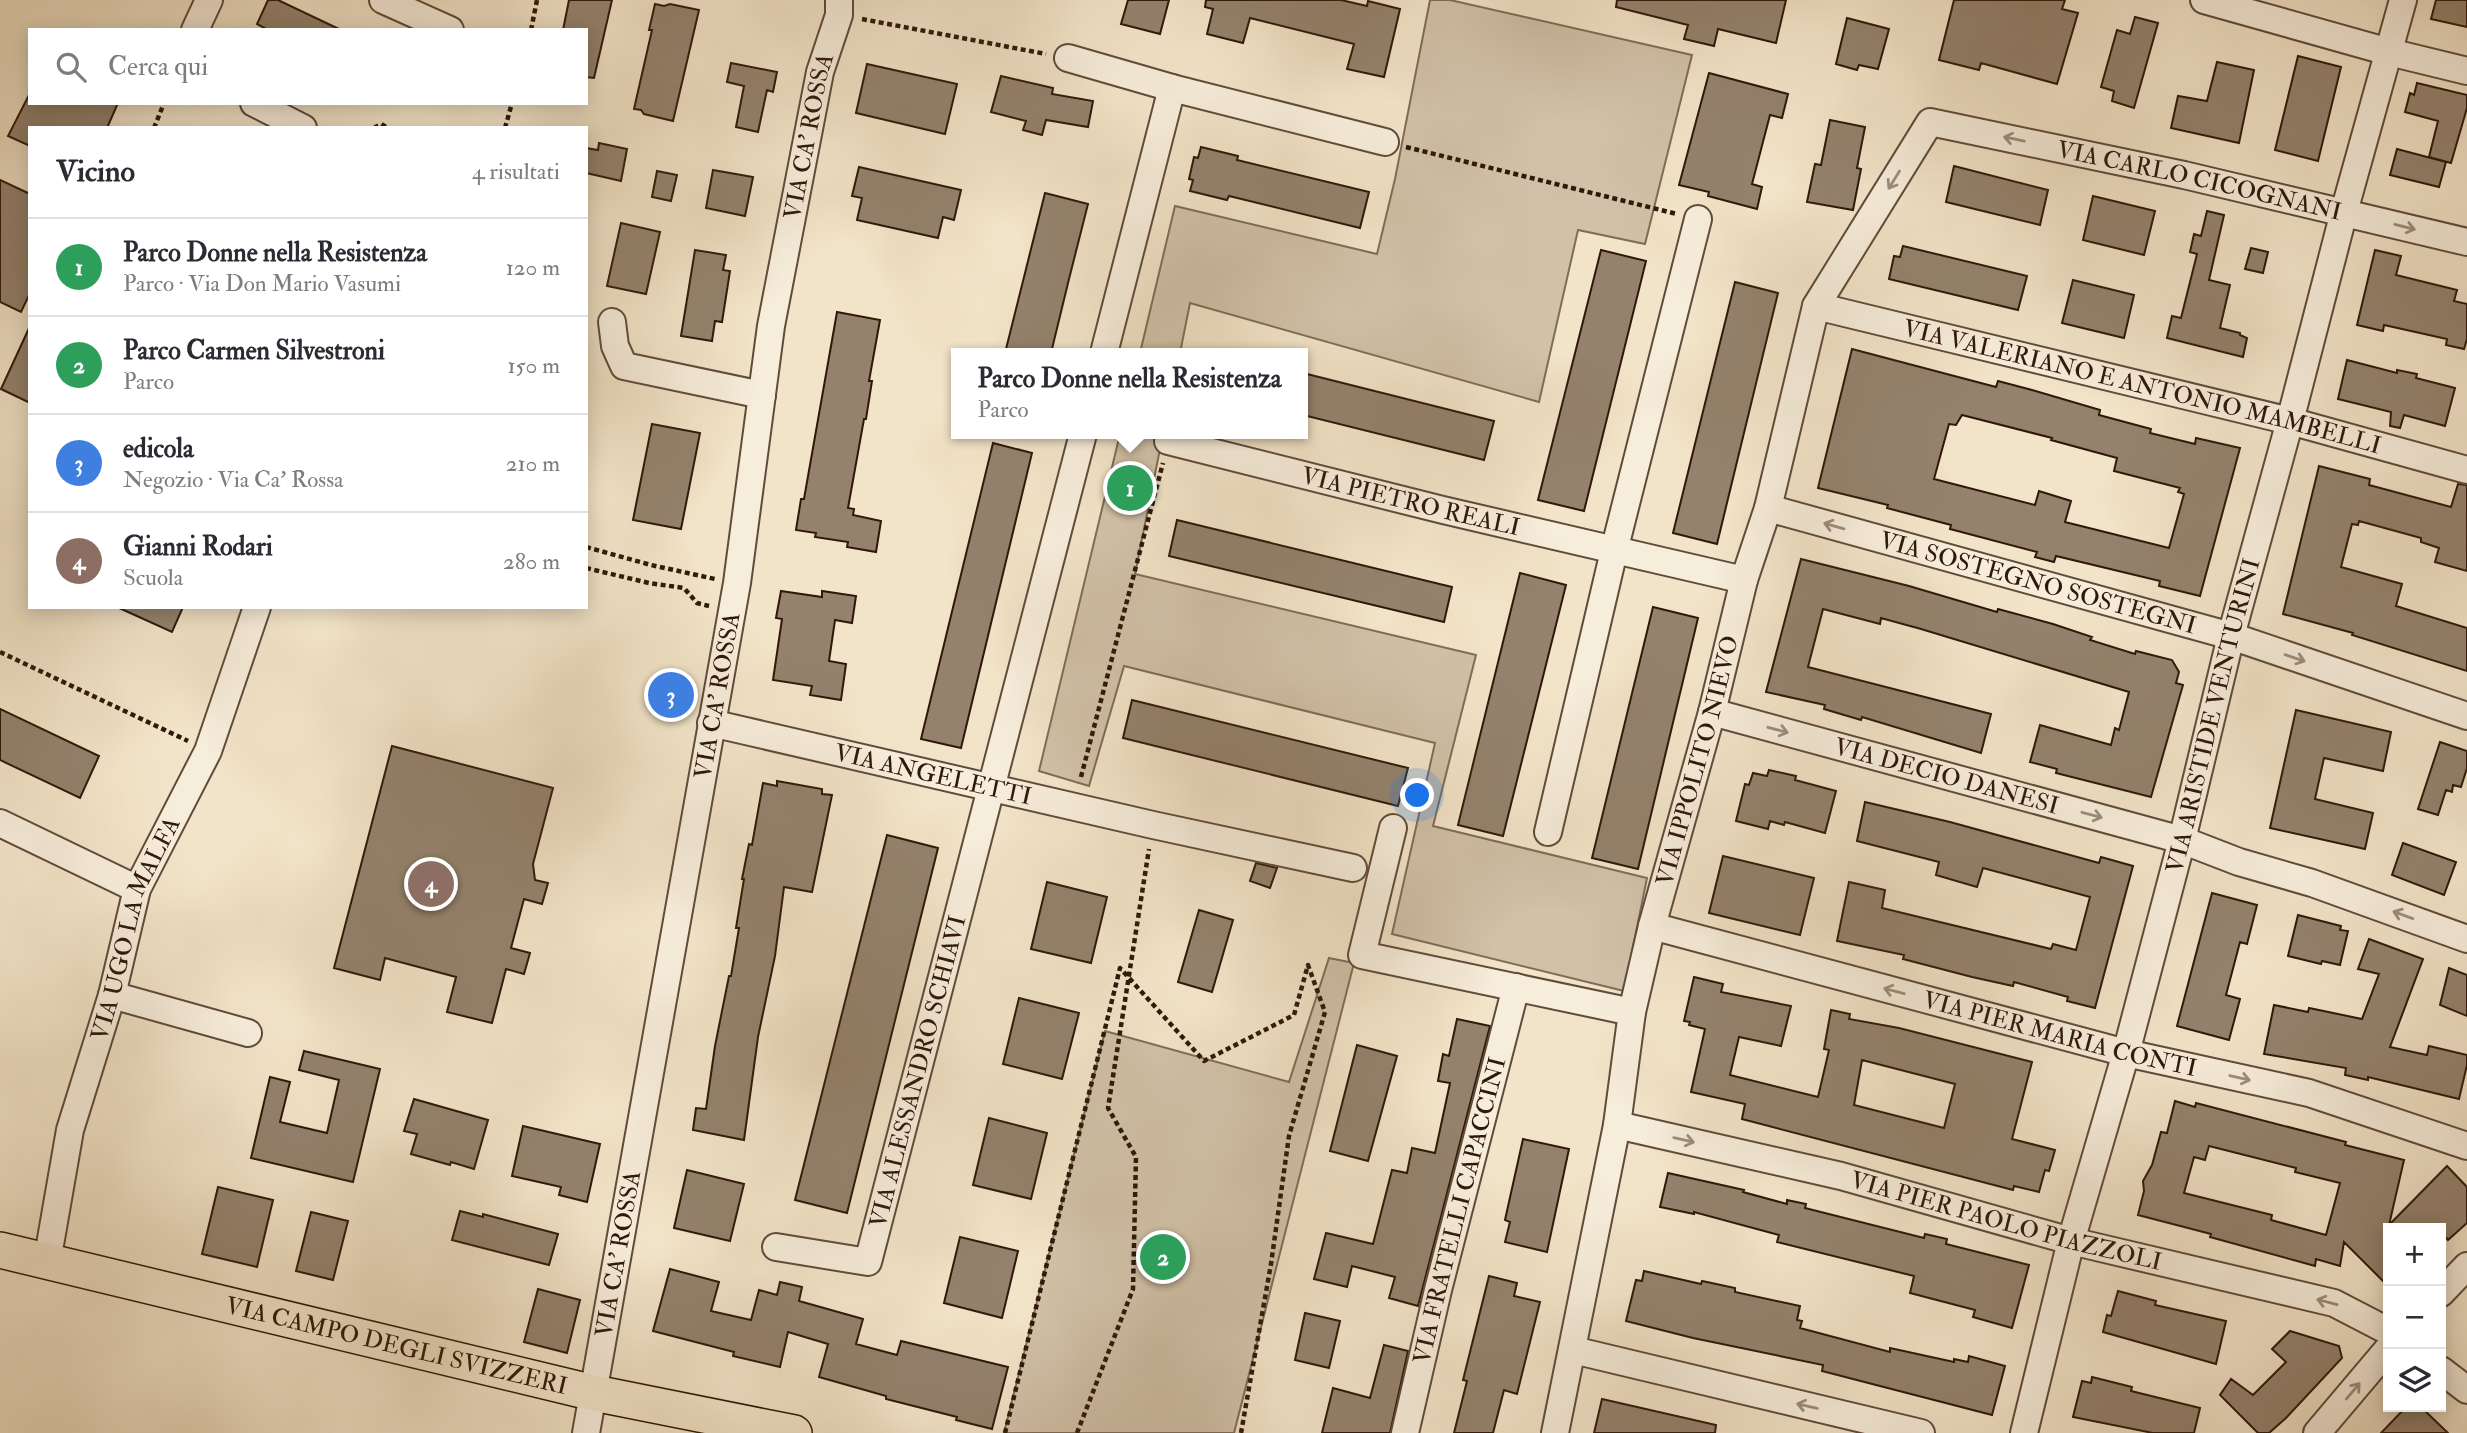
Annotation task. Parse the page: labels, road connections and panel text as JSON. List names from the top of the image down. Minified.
{"streets":{"main road":["VIA CAMPO DEGLI SVIZZERI"],"street":["VIA CA' ROSSA","VIA CARLO CICOGNANI","VIA VALERIANO E ANTONIO MAMBELLI","VIA PIETRO REALI","VIA SOSTEGNO SOSTEGNI","VIA ARISTIDE VENTURINI","VIA IPPOLITO NIEVO","VIA ANGELETTI","VIA DECIO DANESI","VIA UGO LA MALFA","VIA PIER MARIA CONTI","VIA ALESSANDRO SCHIAVI","VIA FRATELLI CAPACCINI","VIA PIER PAOLO PIAZZOLI"]},"crossings":[["VIA CA' ROSSA","VIA ANGELETTI"],["VIA CA' ROSSA","VIA CAMPO DEGLI SVIZZERI"],["VIA CARLO CICOGNANI","VIA ARISTIDE VENTURINI"],["VIA CARLO CICOGNANI","VIA IPPOLITO NIEVO"],["VIA VALERIANO E ANTONIO MAMBELLI","VIA ARISTIDE VENTURINI"],["VIA VALERIANO E ANTONIO MAMBELLI","VIA IPPOLITO NIEVO"],["VIA PIETRO REALI","VIA IPPOLITO NIEVO"],["VIA SOSTEGNO SOSTEGNI","VIA ARISTIDE VENTURINI"],["VIA SOSTEGNO SOSTEGNI","VIA IPPOLITO NIEVO"],["VIA ARISTIDE VENTURINI","VIA DECIO DANESI"],["VIA ARISTIDE VENTURINI","VIA PIER MARIA CONTI"],["VIA ARISTIDE VENTURINI","VIA PIER PAOLO PIAZZOLI"],["VIA IPPOLITO NIEVO","VIA DECIO DANESI"],["VIA IPPOLITO NIEVO","VIA PIER MARIA CONTI"],["VIA IPPOLITO NIEVO","VIA PIER PAOLO PIAZZOLI"],["VIA ANGELETTI","VIA ALESSANDRO SCHIAVI"],["VIA UGO LA MALFA","VIA CAMPO DEGLI SVIZZERI"]],"page":{"search":"Cerca qui","heading":["Vicino","4 risultati"],"list":[{"mark":"1","name":"Parco Donne nella Resistenza","note":"Parco · Via Don Mario Vasumi","value":"120 m"},{"mark":"2","name":"Parco Carmen Silvestroni","note":"Parco","value":"150 m"},{"mark":"3","name":"edicola","note":"Negozio · Via Ca' Rossa","value":"210 m"},{"mark":"4","name":"Gianni Rodari","note":"Scuola","value":"280 m"}],"popup":["Parco Donne nella Resistenza","Parco"],"pins":["1","3","4","2"],"map_buttons":["+","−"]}}
